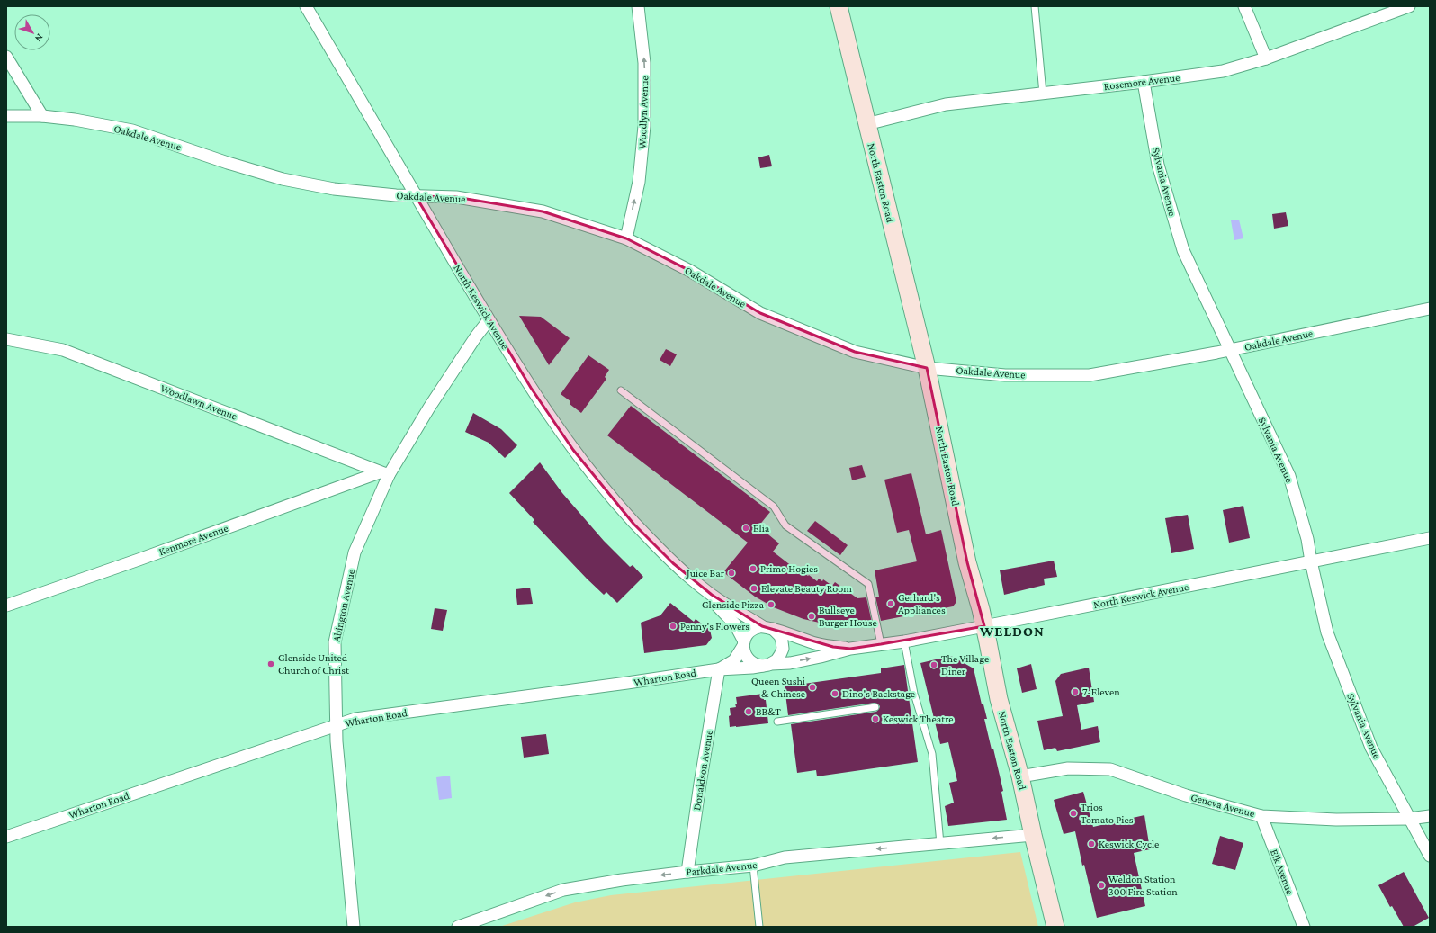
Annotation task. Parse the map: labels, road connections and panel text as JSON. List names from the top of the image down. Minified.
{"streets":{"main road":["North Easton Road"],"street":["Rosemore Avenue","Woodlyn Avenue","Oakdale Avenue","Sylvania Avenue","North Keswick Avenue","Woodlawn Avenue","Kenmore Avenue","Abington Avenue","Wharton Road","Donaldson Avenue","Geneva Avenue","Parkdale Avenue","Elk Avenue"]},"crossings":[["Rosemore Avenue","Sylvania Avenue"],["Rosemore Avenue","North Easton Road"],["Woodlyn Avenue","Oakdale Avenue"],["Oakdale Avenue","Sylvania Avenue"],["Oakdale Avenue","North Easton Road"],["Oakdale Avenue","North Keswick Avenue"],["Sylvania Avenue","North Keswick Avenue"],["Sylvania Avenue","Geneva Avenue"],["North Easton Road","North Keswick Avenue"],["North Easton Road","Geneva Avenue"],["North Easton Road","Parkdale Avenue"],["North Keswick Avenue","Abington Avenue"],["North Keswick Avenue","Wharton Road"],["Woodlawn Avenue","Kenmore Avenue"],["Woodlawn Avenue","Abington Avenue"],["Kenmore Avenue","Abington Avenue"],["Abington Avenue","Wharton Road"],["Wharton Road","Donaldson Avenue"],["Donaldson Avenue","Parkdale Avenue"],["Geneva Avenue","Elk Avenue"]],"one_way":["Woodlyn Avenue","Parkdale Avenue"],"districts":["WELDON"],"places":["Elia","Primo Hogies","Juice Bar","Elevate Beauty Room","Gerhard's Appliances","Glenside Pizza","Bullseye Burger House","Penny's Flowers","Glenside United Church of Christ","The Village Diner","Queen Sushi & Chinese","7-Eleven","Dino's Backstage","BB&T","Keswick Theatre","Trios Tomato Pies","Keswick Cycle","Weldon Station 300 Fire Station"],"north":"bottom right"}
